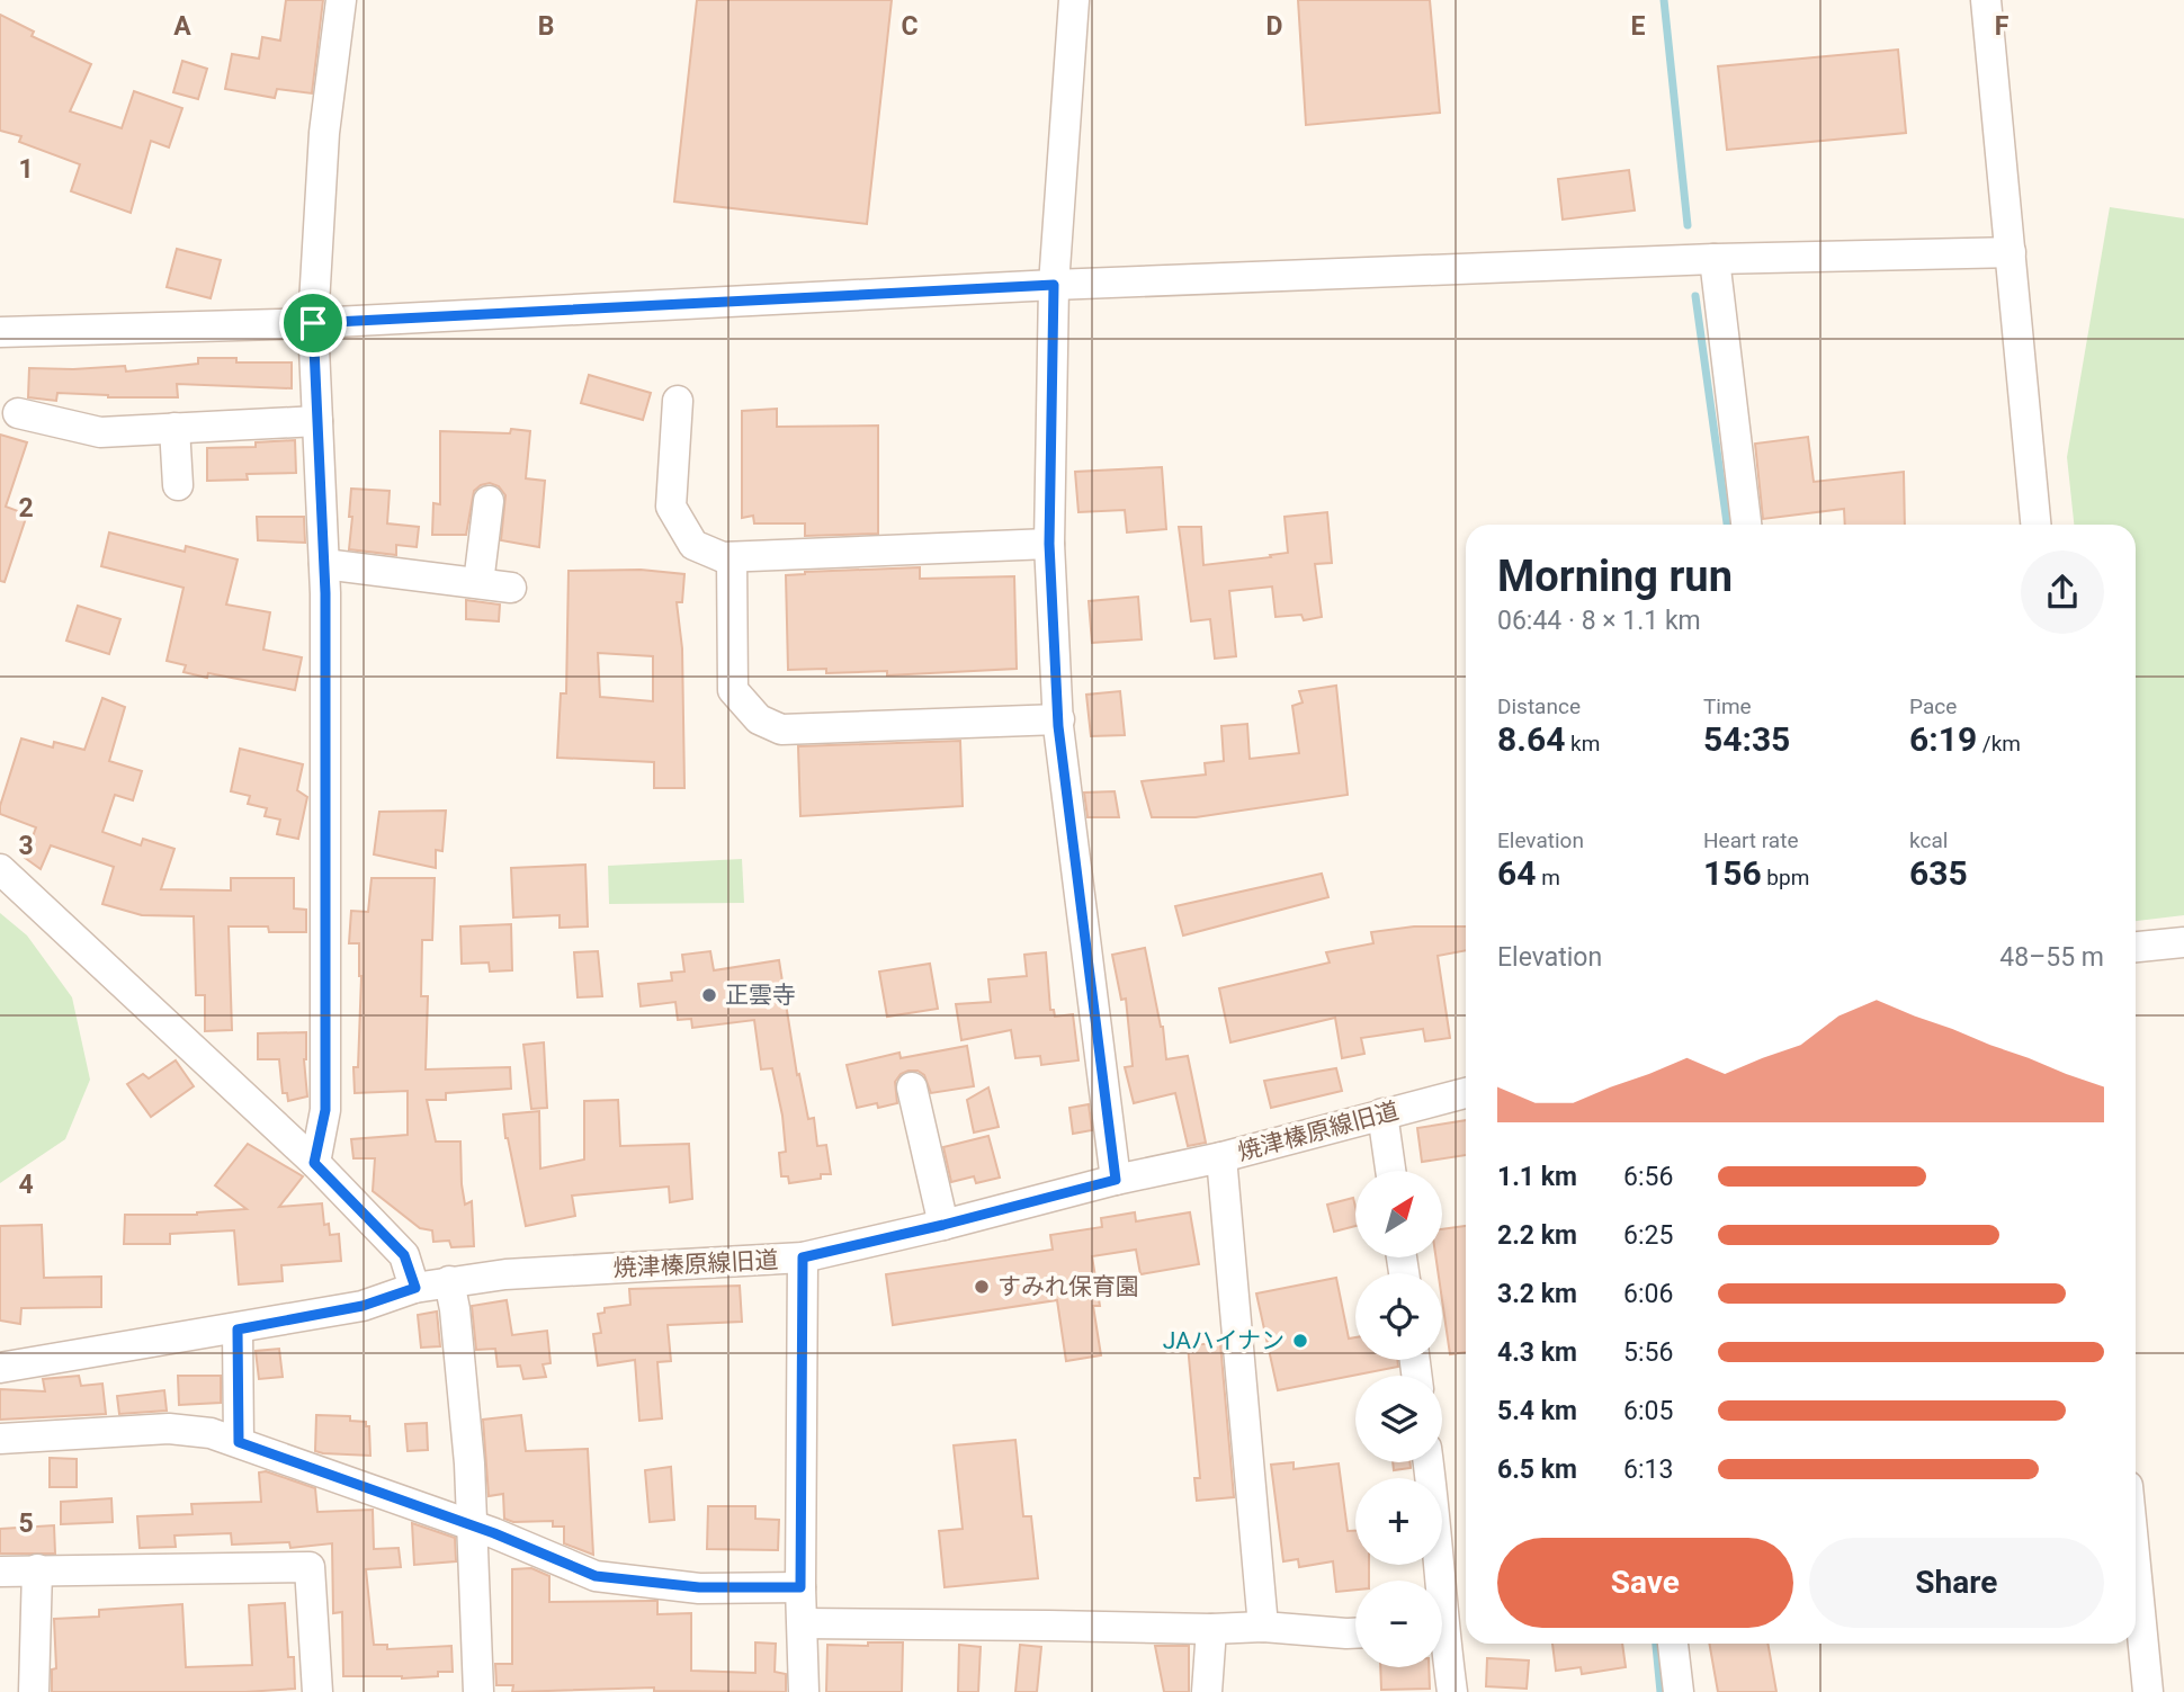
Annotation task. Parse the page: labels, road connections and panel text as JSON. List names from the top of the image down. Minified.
{"streets":{"street":["焼津榛原線旧道"]},"places":["正雲寺","すみれ保育園","JAハイナン"],"north":"top right","page":{"heading":["Morning run","06:44 · 8 × 1.1 km"],"stats":[["Distance","8.64 km"],["Time","54:35"],["Pace","6:19 /km"],["Elevation","64 m"],["Heart rate","156 bpm"],["kcal","635"]],"chart":["Elevation","48–55 m"],"list":[{"name":"1.1 km","note":"6:56"},{"name":"2.2 km","note":"6:25"},{"name":"3.2 km","note":"6:06"},{"name":"4.3 km","note":"5:56"},{"name":"5.4 km","note":"6:05"},{"name":"6.5 km","note":"6:13"}],"map_buttons":["+","−"],"buttons":["Save","Share"]},"grid":{"columns":["A","B","C","D","E","F"],"rows":["1","2","3","4","5"]}}
